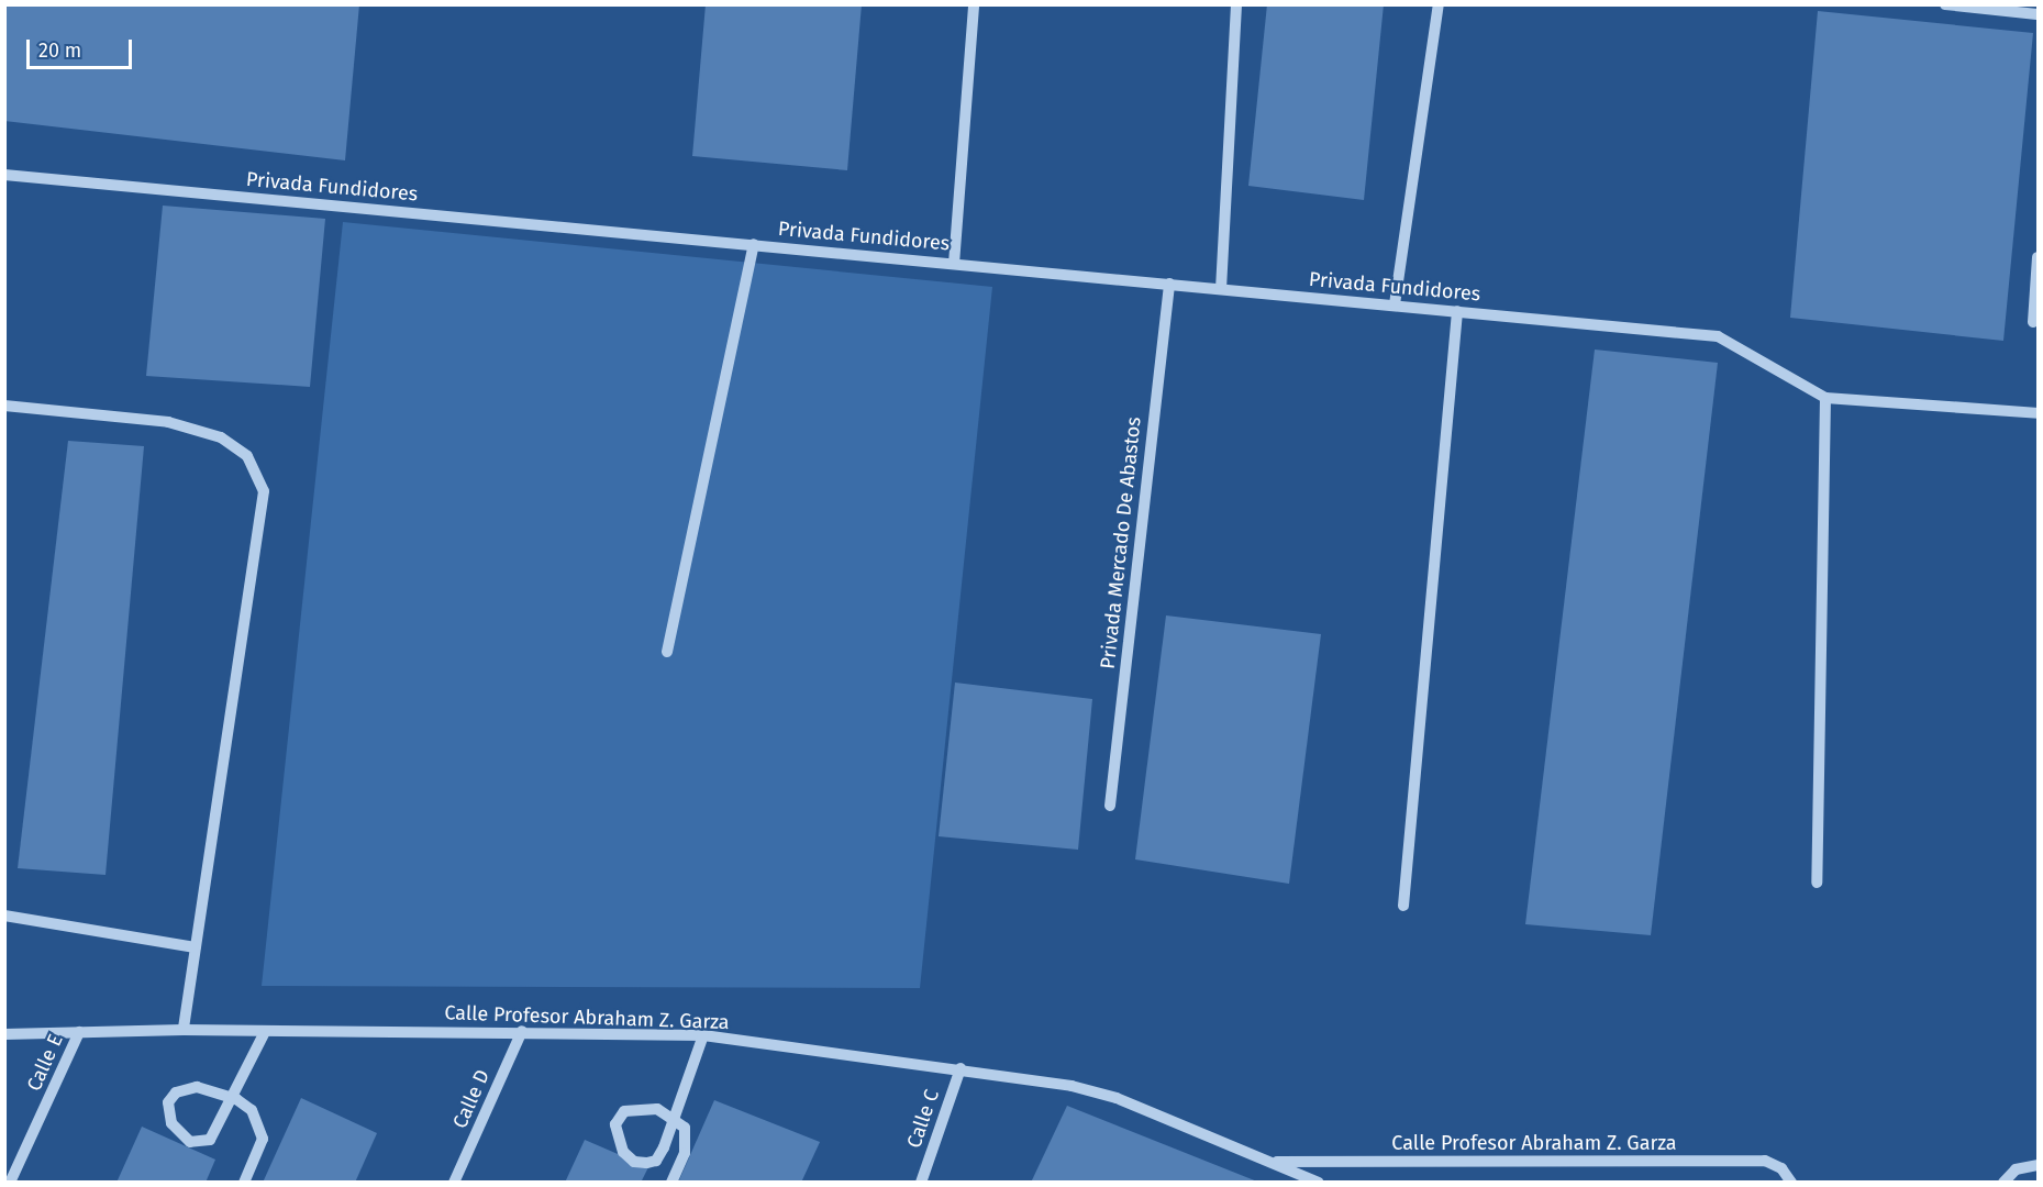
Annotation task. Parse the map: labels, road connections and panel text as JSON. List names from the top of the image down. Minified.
{"streets":{"lane":["Privada Fundidores","Privada Mercado De Abastos","Calle Profesor Abraham Z. Garza","Calle E","Calle D","Calle C"]},"crossings":[["Privada Fundidores","Privada Mercado De Abastos"],["Calle Profesor Abraham Z. Garza","Calle E"],["Calle Profesor Abraham Z. Garza","Calle D"],["Calle Profesor Abraham Z. Garza","Calle C"]],"scale_bar":"20 m"}
